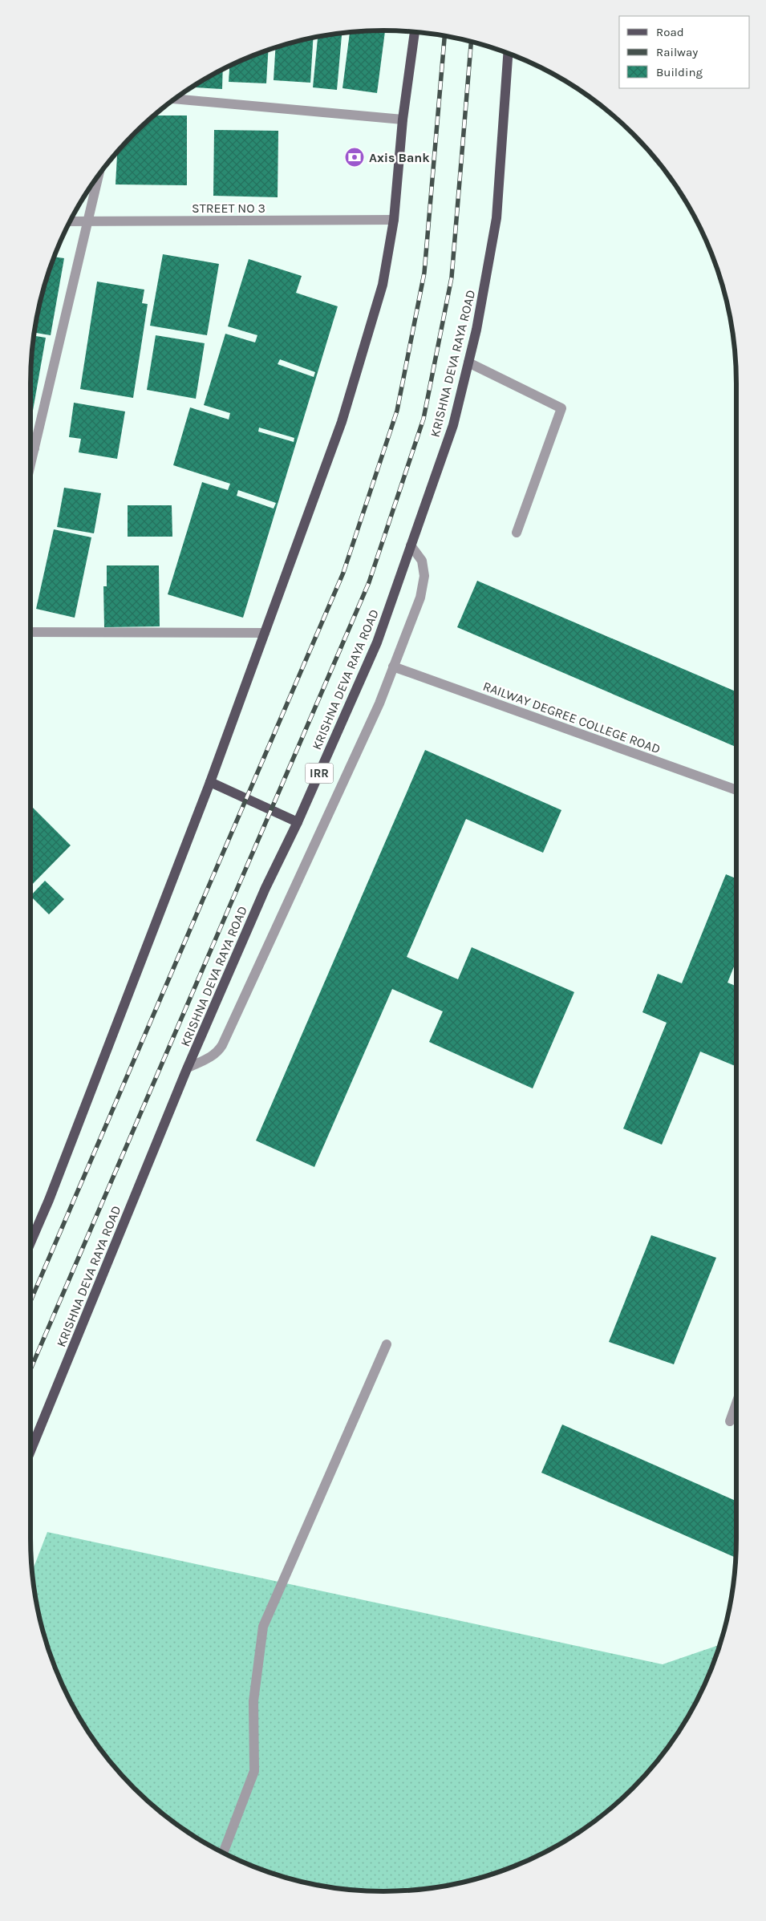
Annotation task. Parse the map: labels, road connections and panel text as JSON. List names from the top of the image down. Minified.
{"streets":{"main road":["KRISHNA DEVA RAYA ROAD","IRR"],"street":["STREET NO 3","RAILWAY DEGREE COLLEGE ROAD"]},"places":{"bank":["Axis Bank"]},"legend":["Road","Railway","Building"]}
